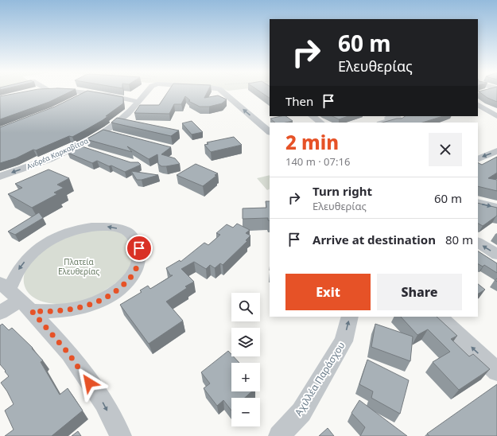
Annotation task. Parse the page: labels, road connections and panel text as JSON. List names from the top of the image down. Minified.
{"streets":{"street":["Ανδρέα Καρκαβίτσα","Αχιλλέα Παράσχου"]},"one_way":["Ανδρέα Καρκαβίτσα","Αχιλλέα Παράσχου"],"parks":["Πλατεία Ελευθερίας"],"page":{"turn":["60 m","Ελευθερίας"],"then":"Then","heading":["2 min","140 m · 07:16"],"list":[{"name":"Turn right","note":"Ελευθερίας","value":"60 m"},{"name":"Arrive at destination","value":"80 m"}],"buttons":["Exit","Share"],"map_buttons":["+","−"]}}
